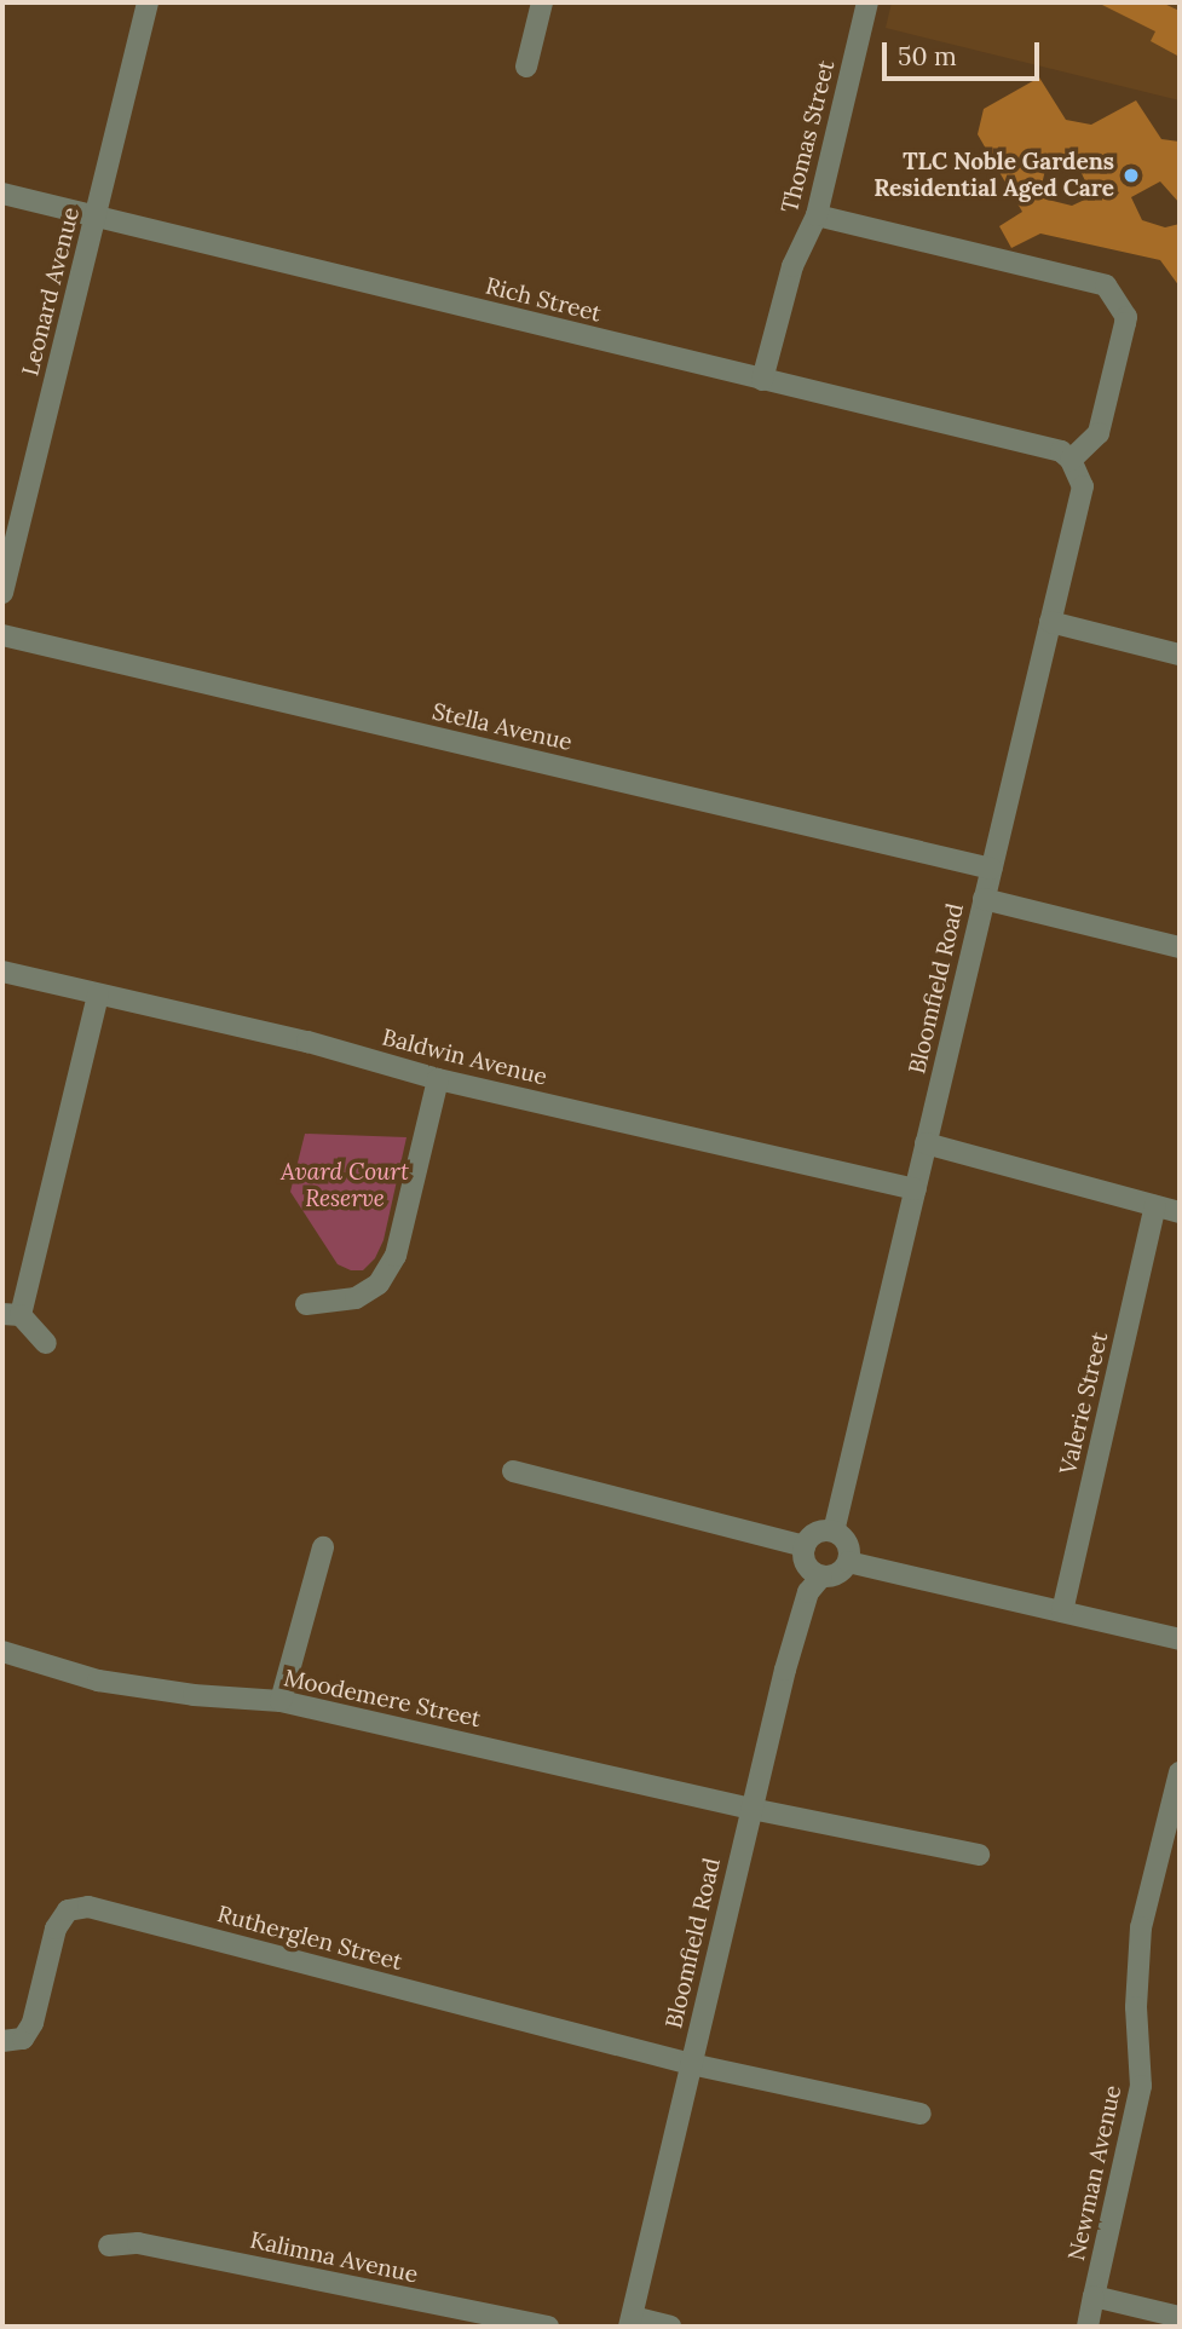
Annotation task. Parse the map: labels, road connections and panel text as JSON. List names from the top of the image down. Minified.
{"streets":{"street":["Thomas Street","Leonard Avenue","Rich Street","Stella Avenue","Bloomfield Road","Baldwin Avenue","Valerie Street","Moodemere Street","Rutherglen Street","Newman Avenue","Kalimna Avenue"]},"crossings":[["Thomas Street","Rich Street"],["Leonard Avenue","Rich Street"],["Rich Street","Bloomfield Road"],["Stella Avenue","Bloomfield Road"],["Bloomfield Road","Baldwin Avenue"],["Bloomfield Road","Moodemere Street"],["Bloomfield Road","Rutherglen Street"]],"parks":["Avard Court Reserve"],"places":["TLC Noble Gardens Residential Aged Care"],"scale_bar":"50 m"}
